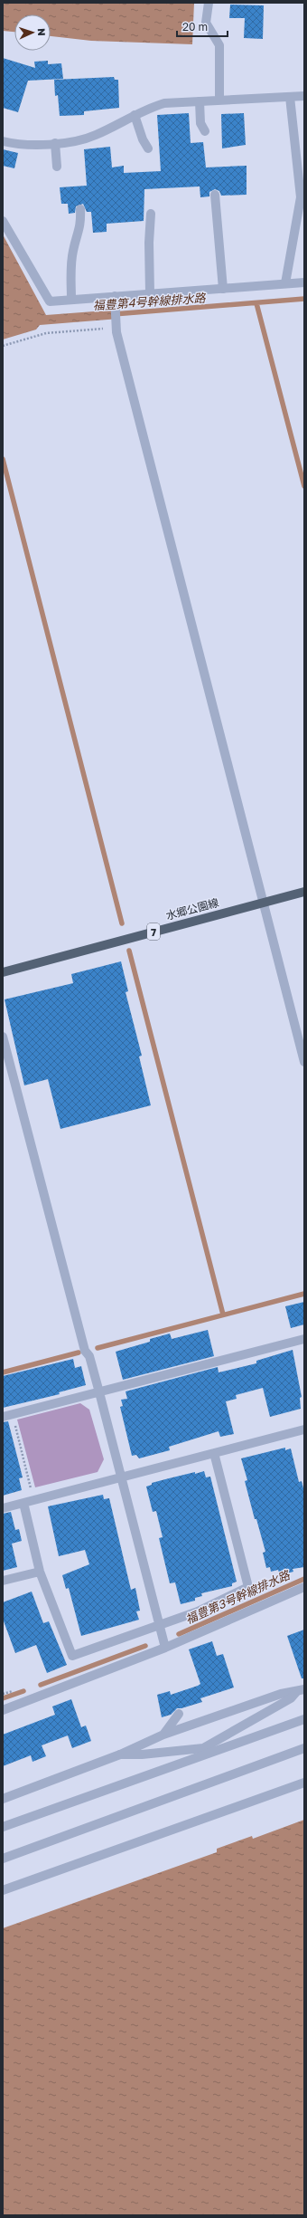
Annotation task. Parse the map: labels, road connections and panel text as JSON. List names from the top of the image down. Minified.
{"streets":{"main road":["水郷公園線","7"]},"water":["福豊第4号幹線排水路","福豊第3号幹線排水路"],"scale_bar":"20 m","north":"right"}
